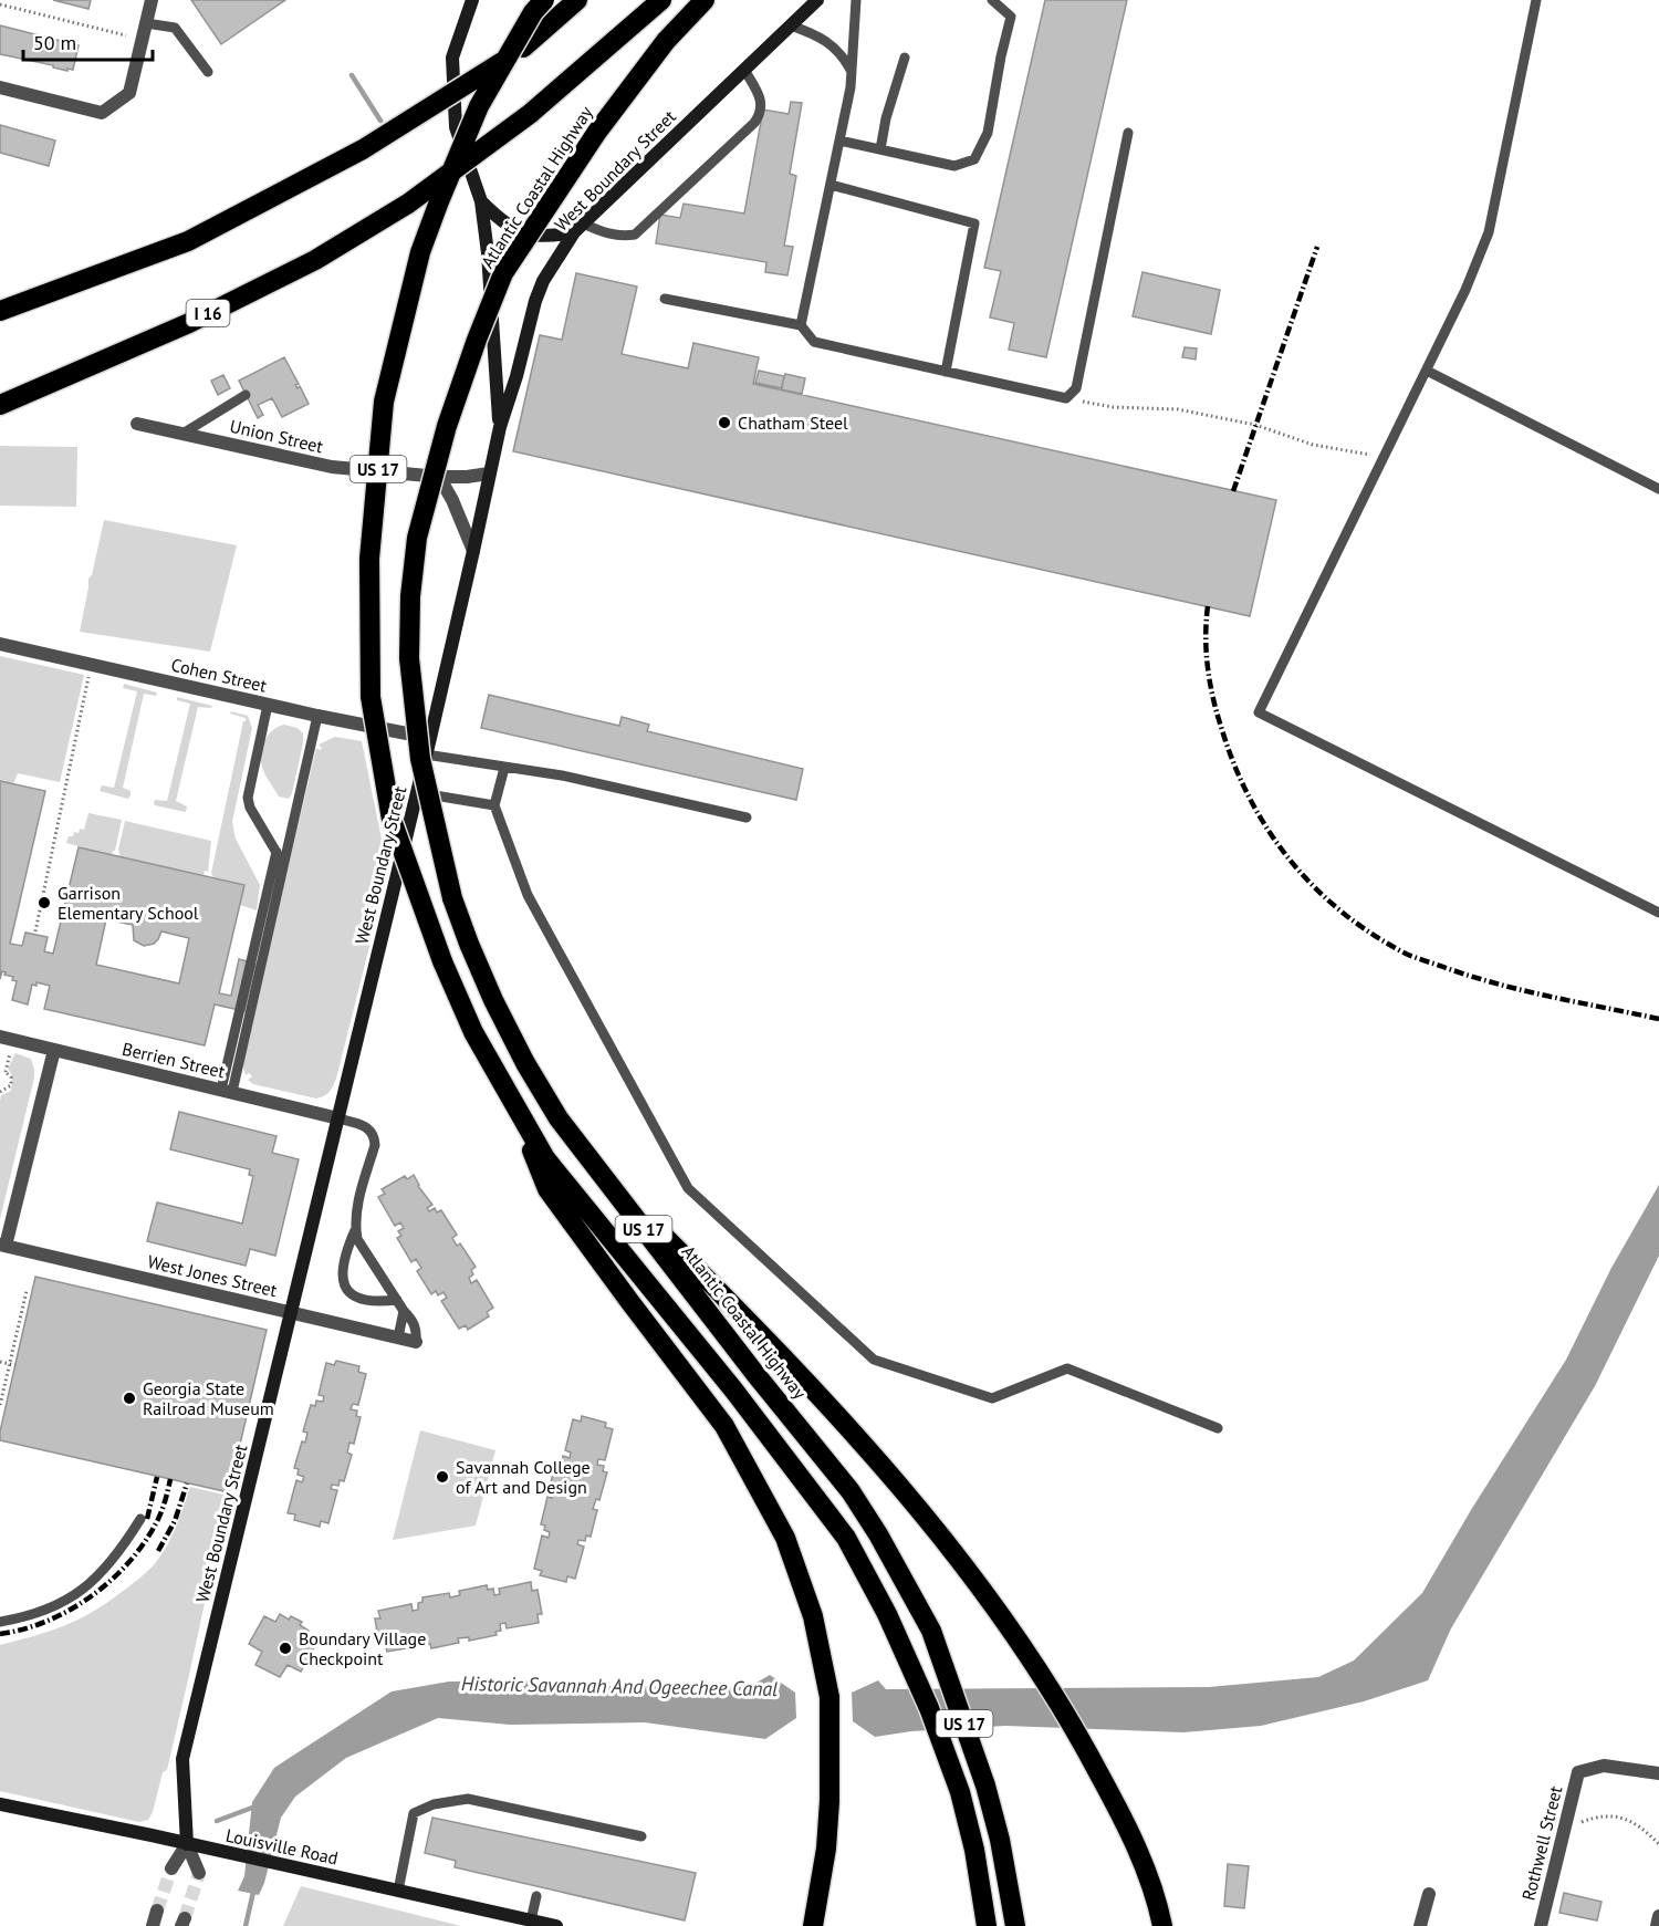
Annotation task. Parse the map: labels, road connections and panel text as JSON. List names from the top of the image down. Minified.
{"streets":{"highway":["Atlantic Coastal Highway","I 16","US 17"],"main road":["West Boundary Street","Louisville Road"],"street":["Union Street","Cohen Street","Berrien Street","West Jones Street","Rothwell Street"]},"crossings":[["West Boundary Street","Union Street"],["West Boundary Street","Cohen Street"],["West Boundary Street","Berrien Street"],["West Boundary Street","West Jones Street"],["West Boundary Street","Louisville Road"]],"water":["Historic Savannah And Ogeechee Canal"],"places":["Chatham Steel","Garrison Elementary School","Georgia State Railroad Museum","Savannah College of Art and Design","Boundary Village Checkpoint"],"scale_bar":"50 m"}
